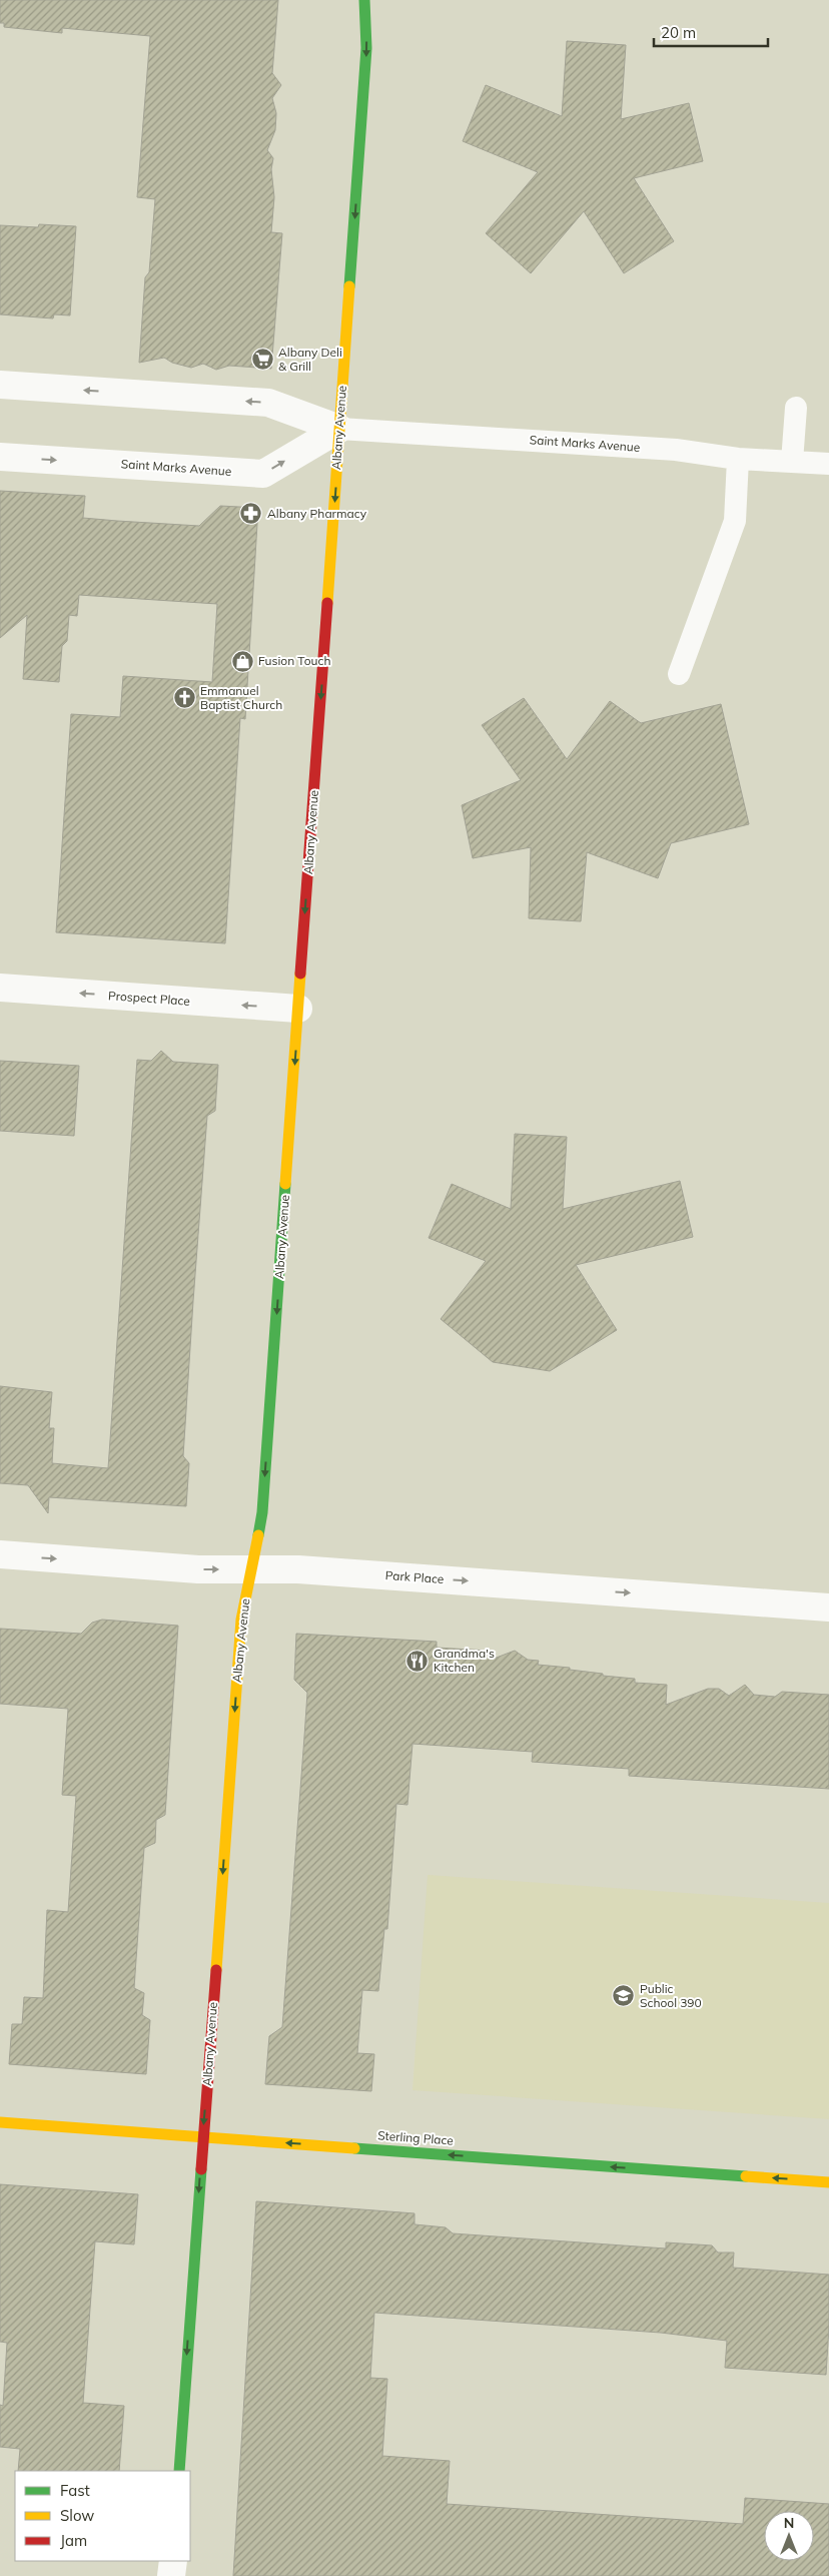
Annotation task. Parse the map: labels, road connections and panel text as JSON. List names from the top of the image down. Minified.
{"streets":{"street":["Albany Avenue","Saint Marks Avenue","Prospect Place","Park Place","Sterling Place"]},"crossings":[["Albany Avenue","Saint Marks Avenue"],["Albany Avenue","Prospect Place"],["Albany Avenue","Park Place"],["Albany Avenue","Sterling Place"]],"one_way":["Albany Avenue","Prospect Place","Park Place","Sterling Place"],"places":{"supermarket":["Albany Deli & Grill"],"pharmacy":["Albany Pharmacy"],"shop":["Fusion Touch"],"church":["Emmanuel Baptist Church"],"restaurant":["Grandma's Kitchen"],"school or university":["Public School 390"]},"legend":["Fast","Slow","Jam"],"scale_bar":"20 m","north":"top"}
